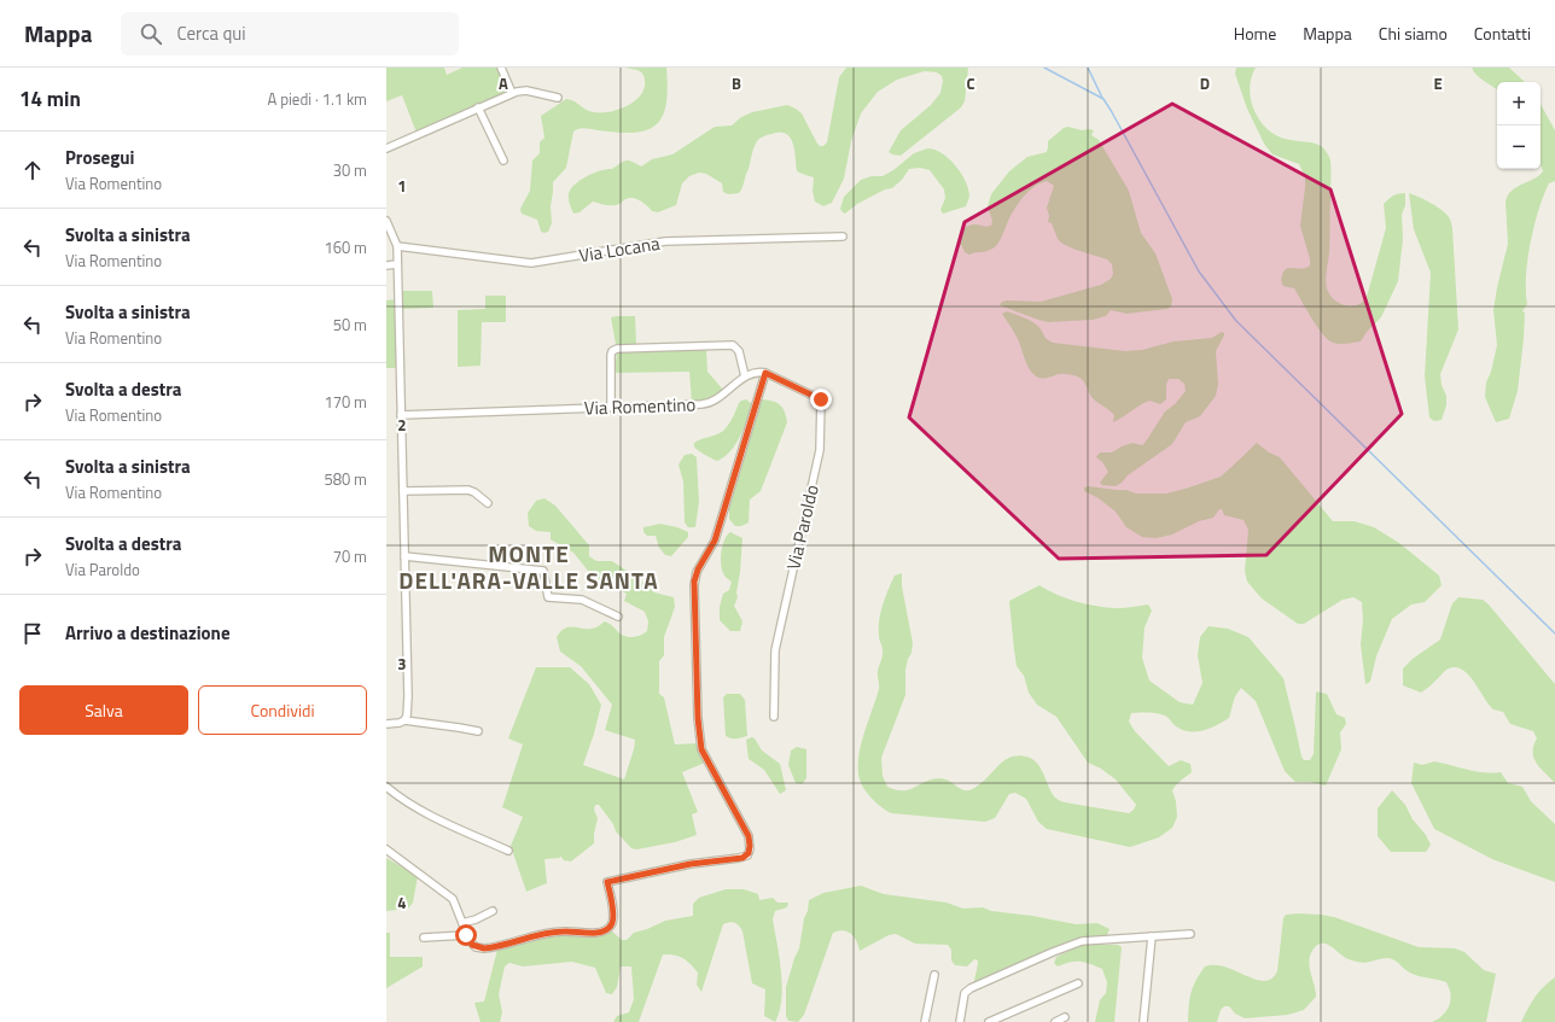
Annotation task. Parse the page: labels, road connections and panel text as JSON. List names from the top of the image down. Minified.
{"streets":{"street":["Via Locana","Via Romentino","Via Paroldo"]},"crossings":[["Via Romentino","Via Paroldo"]],"districts":["MONTE DELL'ARA-VALLE SANTA"],"page":{"header":"Mappa","search":"Cerca qui","nav":["Home","Mappa","Chi siamo","Contatti"],"heading":["14 min","A piedi · 1.1 km"],"map_buttons":["+","−"],"list":[["Prosegui","Via Romentino","30 m"],["Svolta a sinistra","Via Romentino","160 m"],["Svolta a sinistra","Via Romentino","50 m"],["Svolta a destra","Via Romentino","170 m"],["Svolta a sinistra","Via Romentino","580 m"],["Svolta a destra","Via Paroldo","70 m"],"Arrivo a destinazione"],"buttons":["Salva","Condividi"]},"grid":{"columns":["A","B","C","D","E"],"rows":["1","2","3","4"]}}
